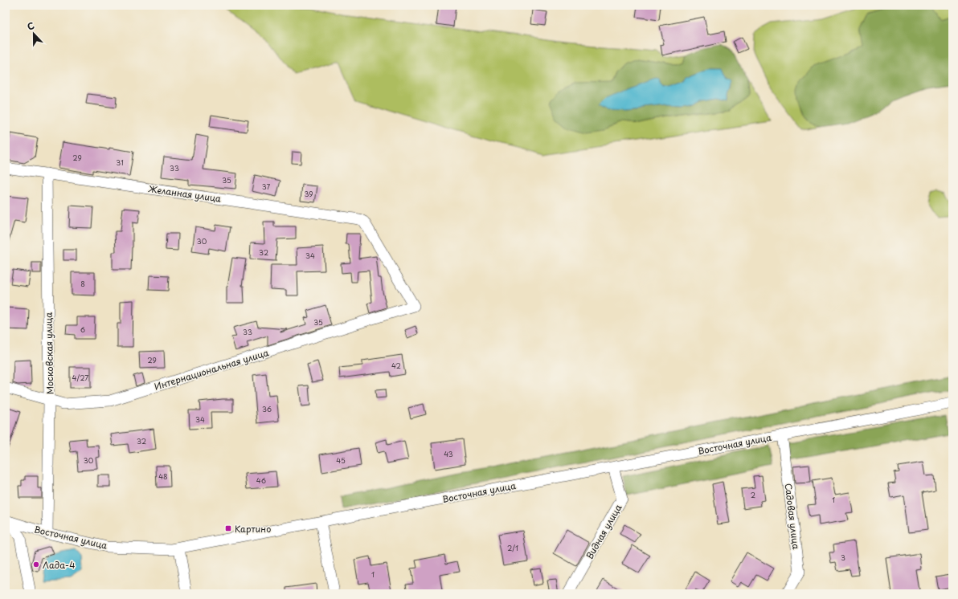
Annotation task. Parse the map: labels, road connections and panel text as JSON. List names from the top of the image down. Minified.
{"streets":{"street":["Желанная улица","Московская улица","Интернациональная улица","Восточная улица","Садовая улица","Видная улица"]},"crossings":[["Желанная улица","Московская улица"],["Желанная улица","Интернациональная улица"],["Московская улица","Интернациональная улица"],["Московская улица","Восточная улица"],["Восточная улица","Садовая улица"],["Восточная улица","Видная улица"]],"places":{"transit":["Картино"],"other":["Лада-4"]},"house_numbers":["29","31","33","35","37","39","30","32","34","8","35","6","33","29","42","4/27","36","34","32","43","30","45","48","46","2","1","2/1","3","1"],"north":"top"}
